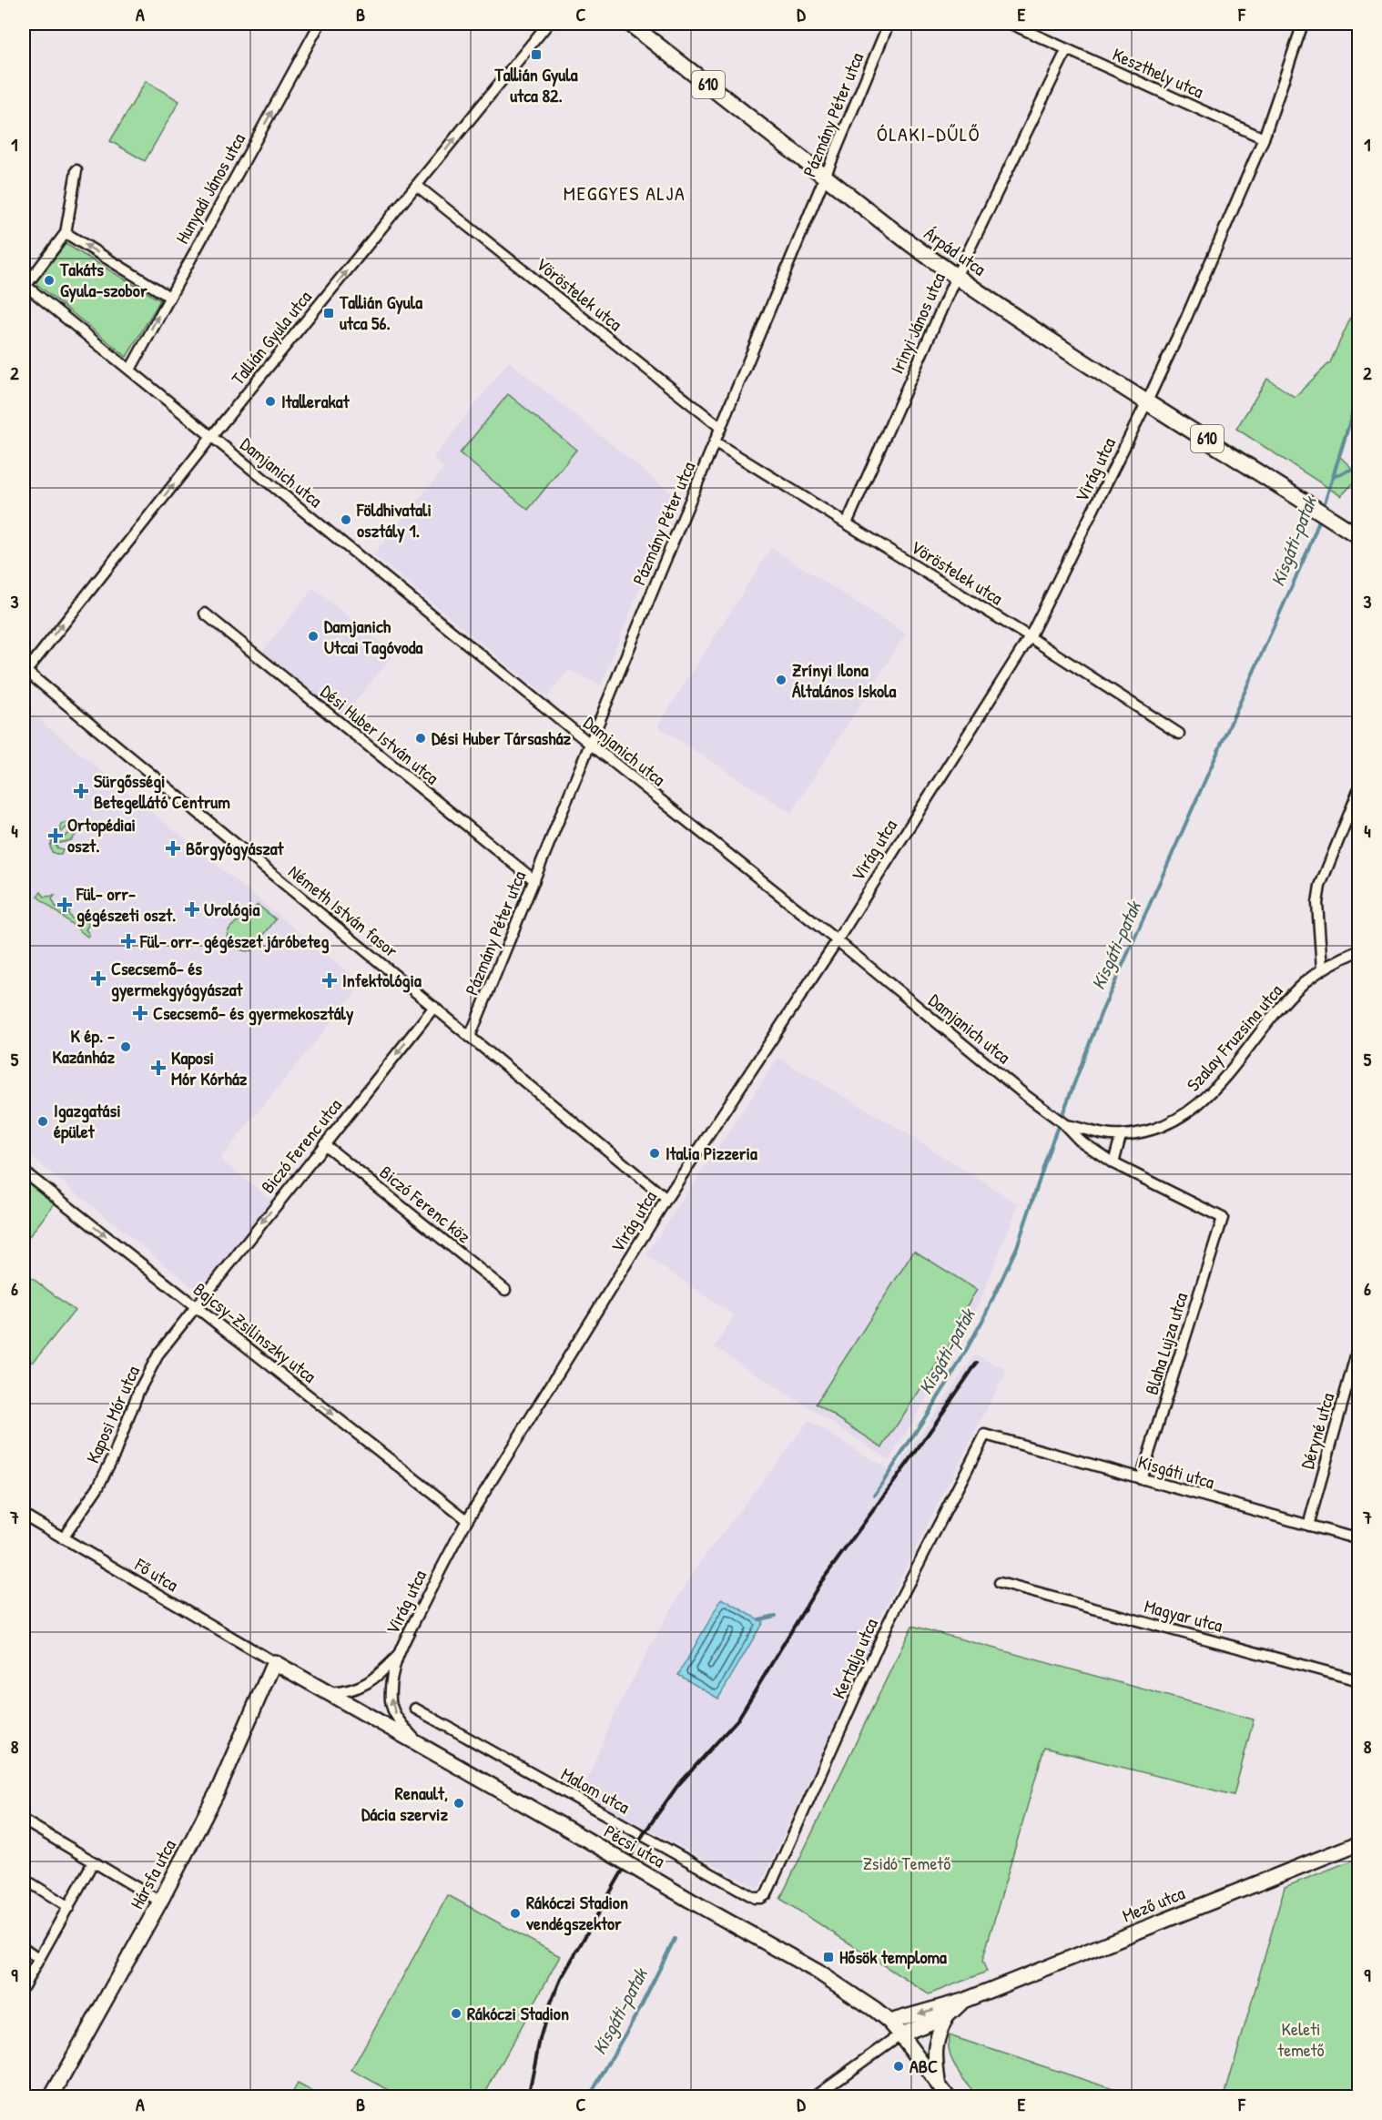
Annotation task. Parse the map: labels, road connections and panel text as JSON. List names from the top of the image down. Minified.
{"streets":{"main road":["610","Árpád utca"],"street":["Keszthely utca","Pázmány Péter utca","Hunyadi János utca","Vöröstelek utca","Irinyi János utca","Tallián Gyula utca","Virág utca","Damjanich utca","Dési Huber István utca","Németh István fasor","Szalay Fruzsina utca","Biczó Ferenc utca","Biczó Ferenc köz","Bajcsy-Zsilinszky utca","Blaha Lujza utca","Kaposi Mór utca","Déryné utca","Kisgáti utca","Fő utca","Magyar utca","Kertalja utca","Malom utca","Pécsi utca","Hársfa utca","Mező utca"]},"crossings":[["Keszthely utca","Irinyi János utca"],["Keszthely utca","Virág utca"],["Pázmány Péter utca","Árpád utca"],["Pázmány Péter utca","Vöröstelek utca"],["Pázmány Péter utca","Damjanich utca"],["Pázmány Péter utca","Dési Huber István utca"],["Pázmány Péter utca","Németh István fasor"],["Hunyadi János utca","Damjanich utca"],["Árpád utca","Irinyi János utca"],["Árpád utca","Virág utca"],["Vöröstelek utca","Irinyi János utca"],["Vöröstelek utca","Tallián Gyula utca"],["Vöröstelek utca","Virág utca"],["Tallián Gyula utca","Damjanich utca"],["Tallián Gyula utca","Németh István fasor"],["Virág utca","Damjanich utca"],["Virág utca","Németh István fasor"],["Virág utca","Bajcsy-Zsilinszky utca"],["Virág utca","Pécsi utca"],["Damjanich utca","Szalay Fruzsina utca"],["Damjanich utca","Blaha Lujza utca"],["Németh István fasor","Biczó Ferenc utca"],["Biczó Ferenc utca","Biczó Ferenc köz"],["Biczó Ferenc utca","Bajcsy-Zsilinszky utca"],["Biczó Ferenc utca","Kaposi Mór utca"],["Bajcsy-Zsilinszky utca","Kaposi Mór utca"],["Blaha Lujza utca","Kisgáti utca"],["Kaposi Mór utca","Fő utca"],["Déryné utca","Kisgáti utca"],["Kisgáti utca","Kertalja utca"],["Fő utca","Pécsi utca"],["Fő utca","Hársfa utca"],["Kertalja utca","Malom utca"],["Pécsi utca","Hársfa utca"],["Pécsi utca","Mező utca"]],"one_way":["Hunyadi János utca","Tallián Gyula utca","Biczó Ferenc utca","Bajcsy-Zsilinszky utca"],"districts":["ÓLAKI-DŰLŐ","MEGGYES ALJA"],"water":["Kisgáti-patak"],"parks":["Zsidó Temető","Keleti temető"],"places":{"transit":["Tallián Gyula utca 82.","Tallián Gyula utca 56.","Hősök temploma"],"other":["Takáts Gyula-szobor","Itallerakat","Földhivatali osztály 1.","Damjanich Utcai Tagóvoda","Zrínyi Ilona Általános Iskola","Dési Huber Társasház","K ép. - Kazánház","Igazgatási épület","Italia Pizzeria","Renault, Dácia szerviz","Rákóczi Stadion vendégszektor","Rákóczi Stadion","ABC"],"health":["Sürgősségi Betegellátó Centrum","Ortopédiai oszt.","Bőrgyógyászat","Fül- orr- gégészeti oszt.","Urológia","Fül- orr- gégészet járóbeteg","Csecsemő- és gyermekgyógyászat","Infektológia","Csecsemő- és gyermekosztály","Kaposi Mór Kórház"]},"grid":{"columns":["A","B","C","D","E","F"],"rows":["1","2","3","4","5","6","7","8","9"]}}
